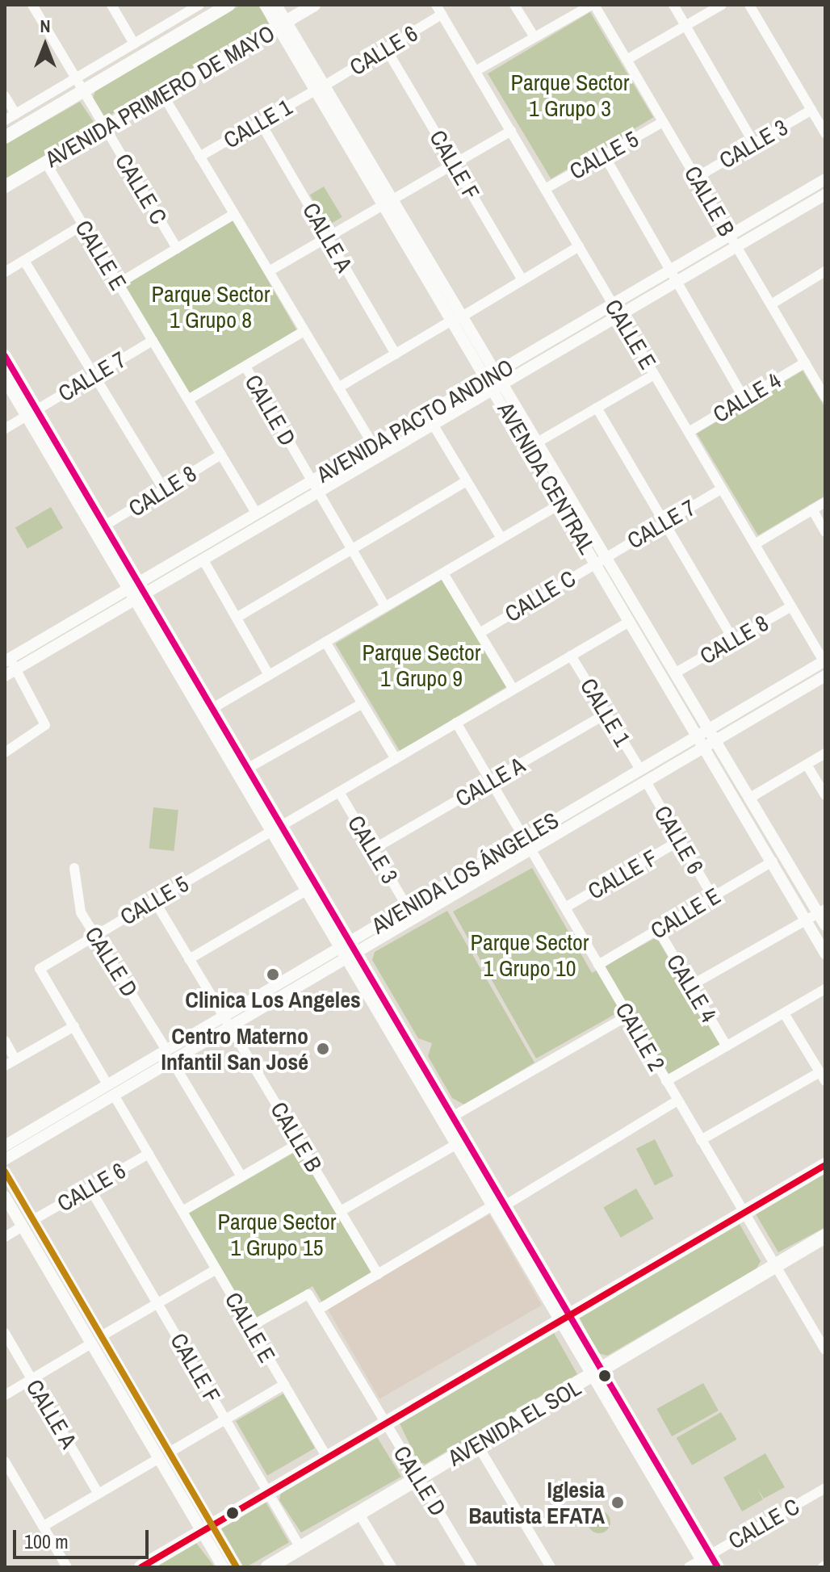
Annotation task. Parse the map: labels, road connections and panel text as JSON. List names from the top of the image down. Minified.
{"streets":{"main road":["AVENIDA PRIMERO DE MAYO","AVENIDA EL SOL"],"street":["CALLE 6","CALLE 1","CALLE 3","CALLE 5","CALLE F","CALLE C","CALLE B","CALLE A","CALLE E","CALLE 7","CALLE 4","CALLE D","AVENIDA PACTO ANDINO","AVENIDA CENTRAL","CALLE 8","AVENIDA LOS ÁNGELES","CALLE 2"]},"crossings":[["CALLE 6","CALLE 1"],["CALLE 6","CALLE F"],["CALLE 6","CALLE E"],["CALLE 6","AVENIDA CENTRAL"],["CALLE 6","AVENIDA LOS ÁNGELES"],["AVENIDA PRIMERO DE MAYO","CALLE C"],["AVENIDA PRIMERO DE MAYO","CALLE E"],["AVENIDA PRIMERO DE MAYO","AVENIDA CENTRAL"],["CALLE 1","CALLE A"],["CALLE 1","AVENIDA CENTRAL"],["CALLE 1","AVENIDA LOS ÁNGELES"],["CALLE 3","CALLE B"],["CALLE 3","CALLE A"],["CALLE 3","AVENIDA LOS ÁNGELES"],["CALLE 5","CALLE B"],["CALLE 5","CALLE E"],["CALLE 5","CALLE D"],["CALLE F","CALLE 2"],["CALLE F","AVENIDA EL SOL"],["CALLE C","CALLE 7"],["CALLE C","AVENIDA CENTRAL"],["CALLE B","CALLE 4"],["CALLE B","AVENIDA PACTO ANDINO"],["CALLE B","AVENIDA LOS ÁNGELES"],["CALLE A","CALLE 2"],["CALLE E","CALLE 7"],["CALLE E","CALLE 4"],["CALLE E","CALLE D"],["CALLE E","AVENIDA PACTO ANDINO"],["CALLE E","AVENIDA CENTRAL"],["CALLE E","CALLE 8"],["CALLE E","AVENIDA LOS ÁNGELES"],["CALLE E","CALLE 2"],["CALLE 7","AVENIDA CENTRAL"],["CALLE D","AVENIDA PACTO ANDINO"],["CALLE D","AVENIDA LOS ÁNGELES"],["CALLE D","AVENIDA EL SOL"],["AVENIDA PACTO ANDINO","AVENIDA CENTRAL"],["AVENIDA CENTRAL","CALLE 8"],["AVENIDA CENTRAL","AVENIDA LOS ÁNGELES"],["AVENIDA LOS ÁNGELES","CALLE 2"],["CALLE 2","AVENIDA EL SOL"]],"parks":["Parque Sector 1 Grupo 3","Parque Sector 1 Grupo 8","Parque Sector 1 Grupo 9","Parque Sector 1 Grupo 10","Parque Sector 1 Grupo 15"],"places":["Clinica Los Angeles","Centro Materno Infantil San José","Iglesia Bautista EFATA"],"scale_bar":"100 m","north":"top"}
